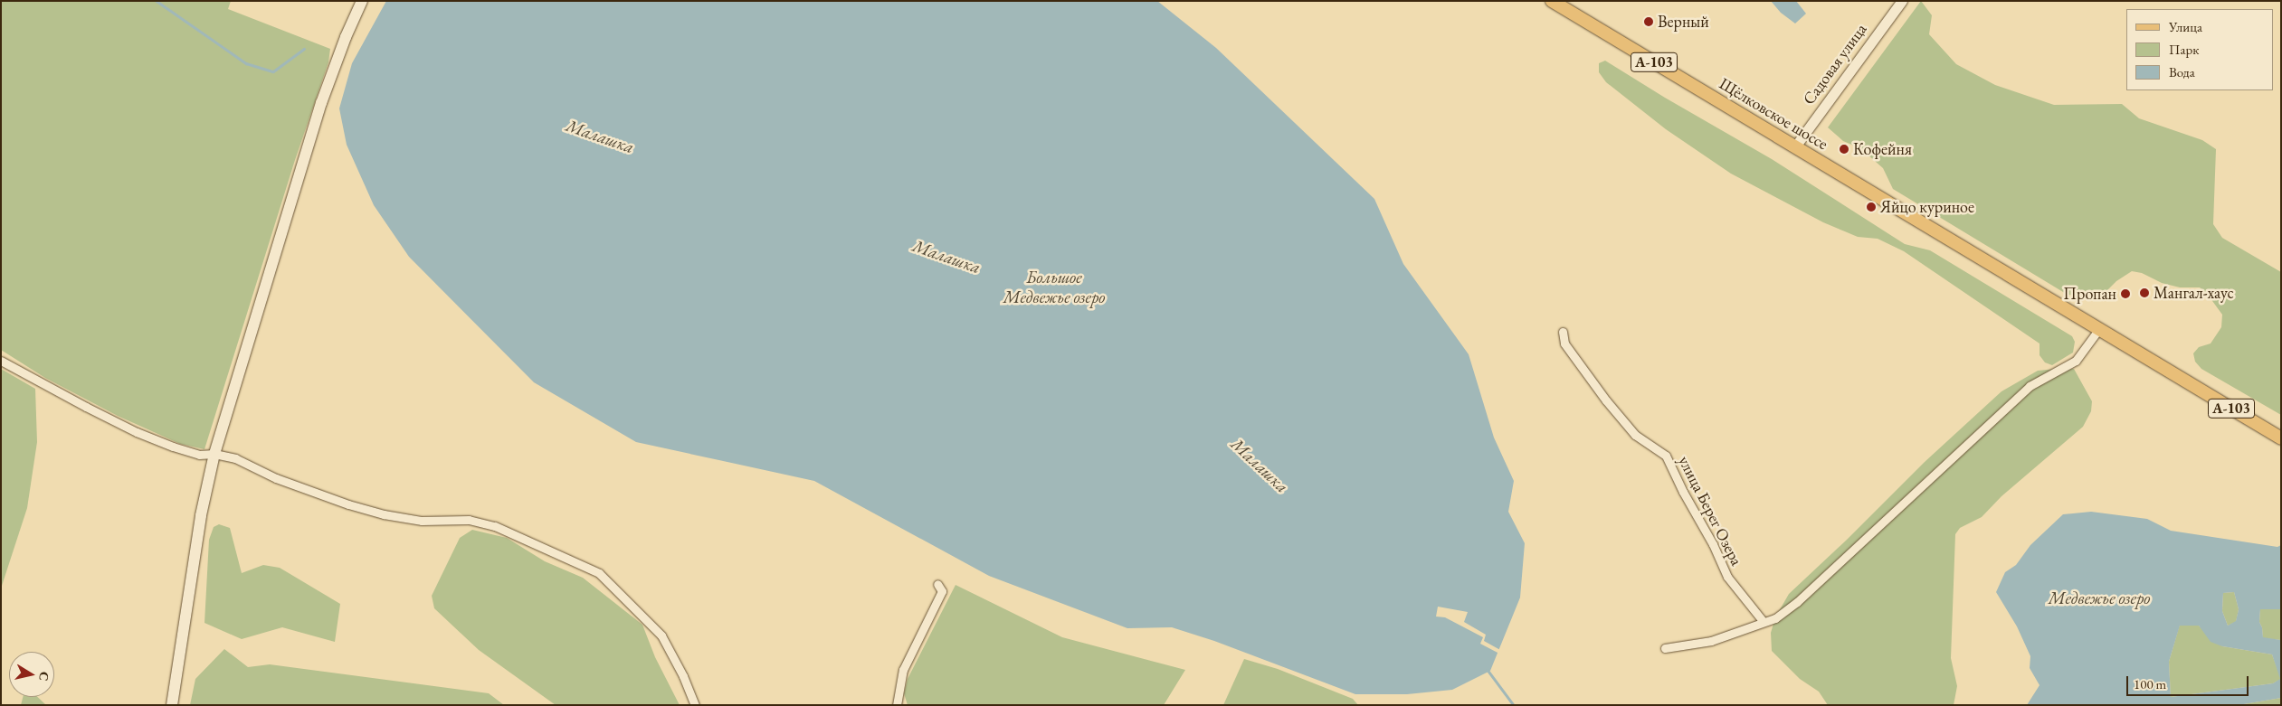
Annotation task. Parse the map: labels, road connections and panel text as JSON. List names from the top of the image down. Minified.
{"streets":{"main road":["А-103","Щёлковское шоссе"],"street":["Садовая улица","улица Берег Озера"]},"crossings":[["Садовая улица","Щёлковское шоссе"]],"water":["Малашка","Большое Медвежье озеро","Медвежье озеро"],"places":["Верный","Кофейня","Яйцо куриное","Мангал-хаус","Пропан"],"legend":["Улица","Парк","Вода"],"scale_bar":"100 m","north":"right"}
